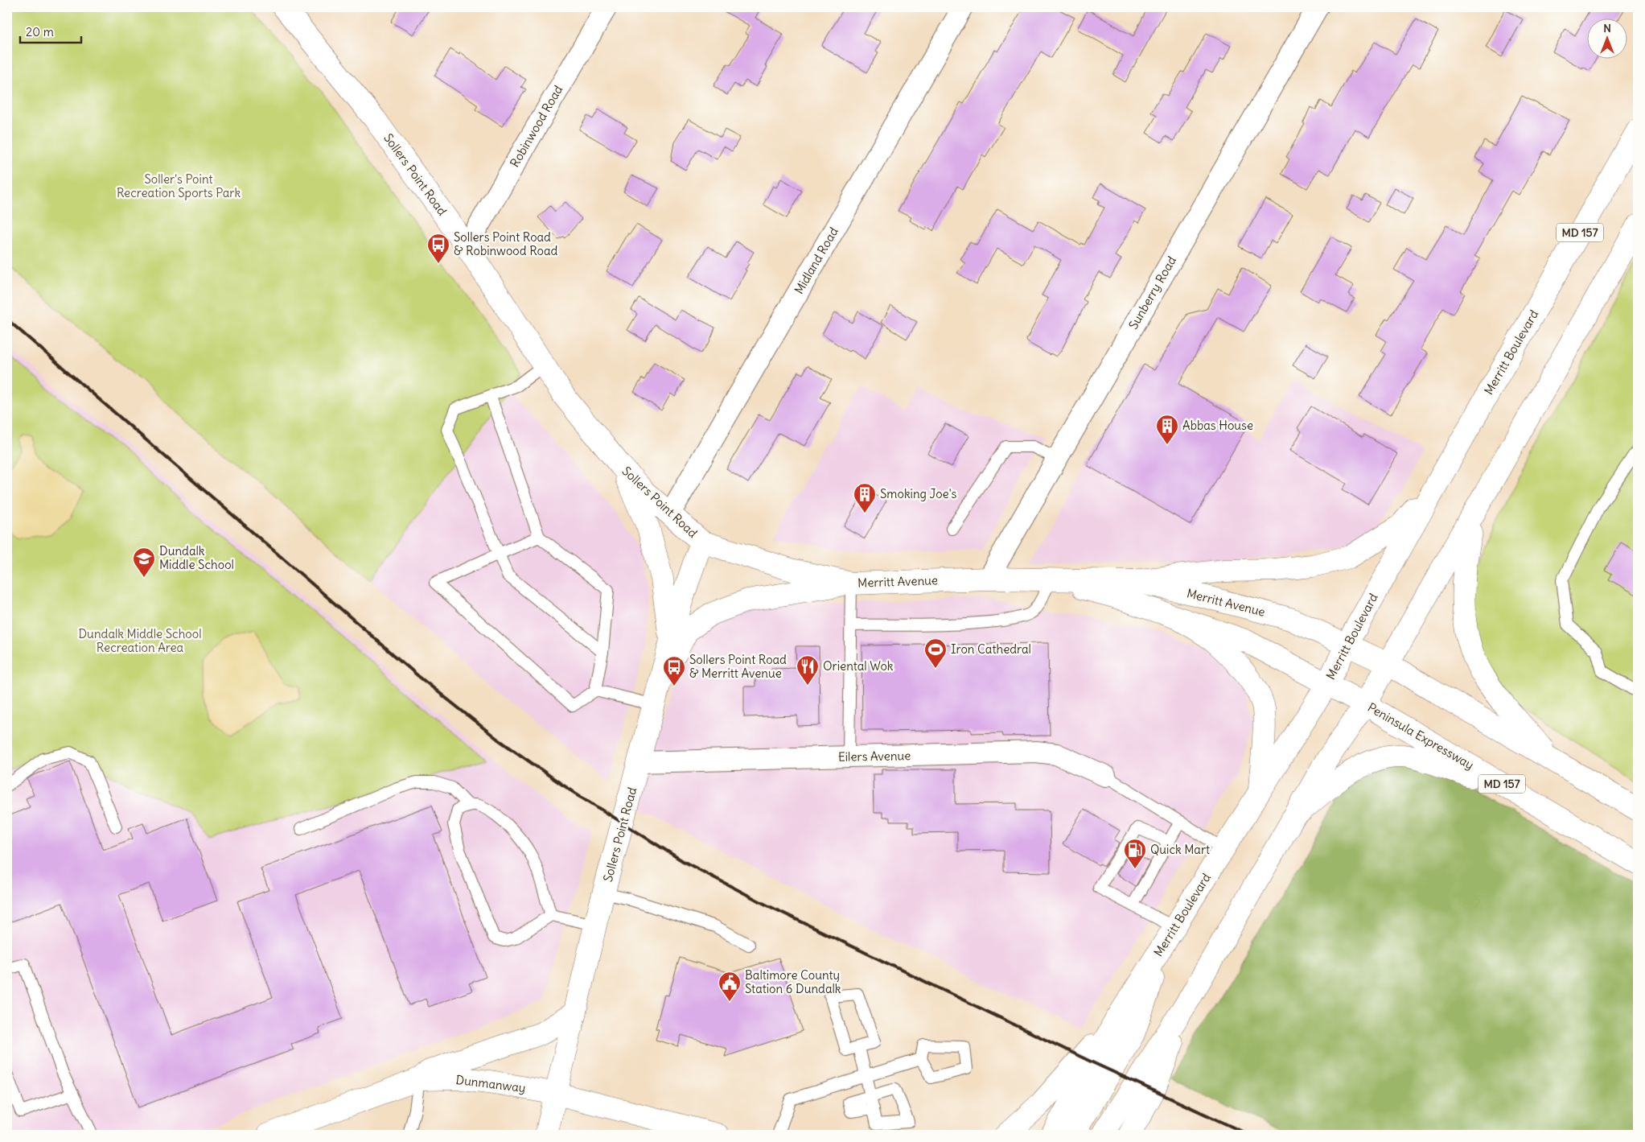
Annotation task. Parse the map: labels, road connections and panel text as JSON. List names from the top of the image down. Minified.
{"streets":{"main road":["Sollers Point Road","MD 157","Merritt Boulevard","Merritt Avenue","Peninsula Expressway","Dunmanway"],"street":["Robinwood Road","Midland Road","Sunberry Road","Eilers Avenue"]},"crossings":[["Robinwood Road","Sollers Point Road"],["Sollers Point Road","Midland Road"],["Sollers Point Road","Merritt Avenue"],["Sollers Point Road","Eilers Avenue"],["Sollers Point Road","Dunmanway"],["Sunberry Road","Merritt Avenue"],["Merritt Boulevard","Merritt Avenue"],["Merritt Boulevard","Peninsula Expressway"],["Merritt Avenue","Peninsula Expressway"]],"parks":["Soller's Point Recreation Sports Park","Dundalk Middle School Recreation Area"],"places":{"bus stop":["Sollers Point Road & Robinwood Road","Sollers Point Road & Merritt Avenue"],"building":["Abbas House","Smoking Joe's"],"school or university":["Dundalk Middle School"],"sports":["Iron Cathedral"],"restaurant":["Oriental Wok"],"fuel station":["Quick Mart"],"public building":["Baltimore County Station 6 Dundalk"]},"scale_bar":"20 m","north":"top"}
